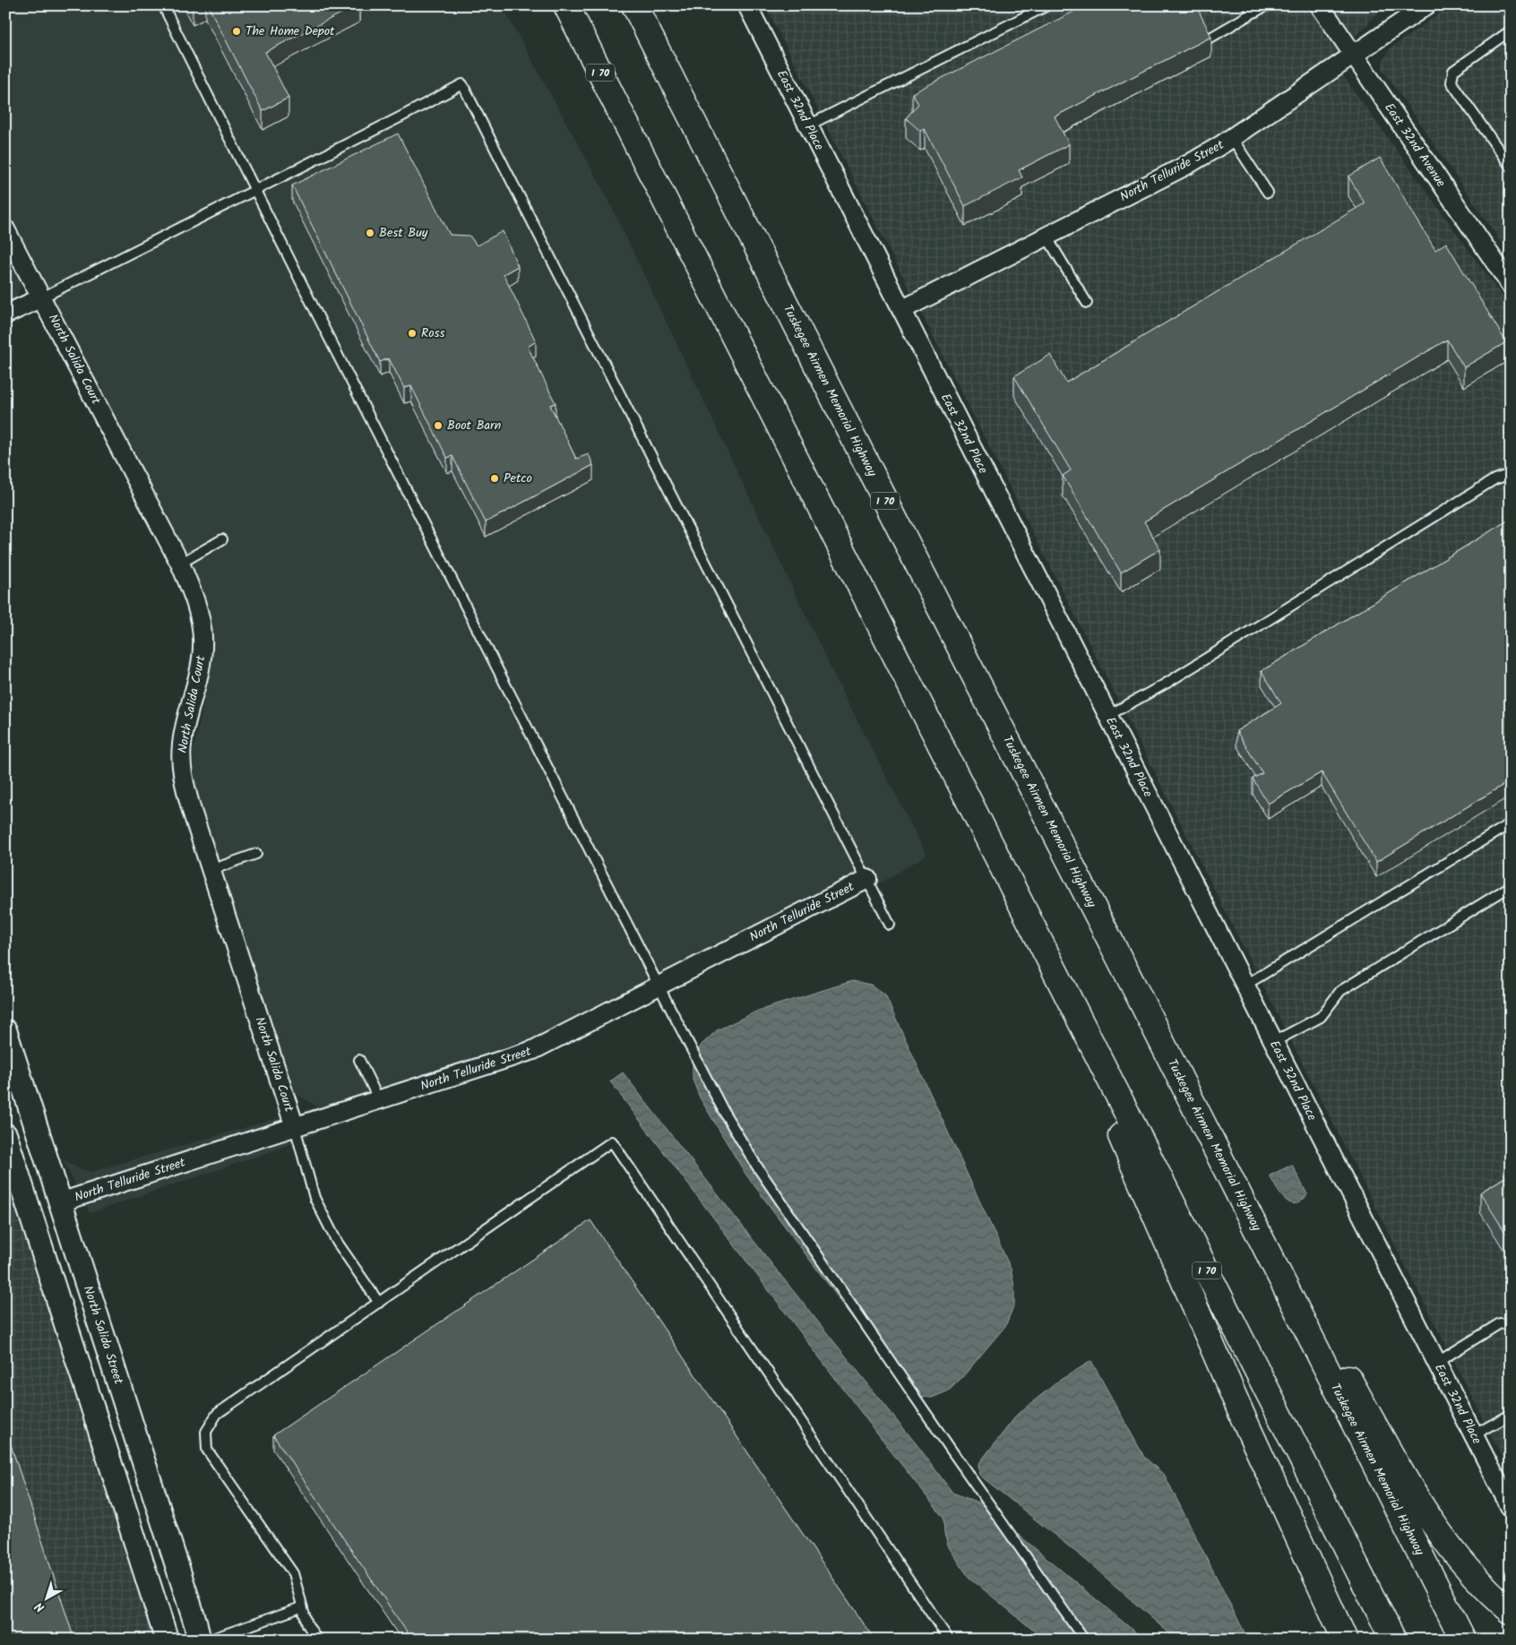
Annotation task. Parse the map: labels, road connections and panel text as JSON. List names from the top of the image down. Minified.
{"streets":{"highway":["I 70","Tuskegee Airmen Memorial Highway"],"street":["East 32nd Place","East 32nd Avenue","North Telluride Street","North Salida Court","North Salida Street"]},"crossings":[["East 32nd Place","North Telluride Street"],["East 32nd Avenue","North Telluride Street"],["North Telluride Street","North Salida Court"],["North Telluride Street","North Salida Street"]],"places":["The Home Depot","Best Buy","Ross","Boot Barn","Petco"],"north":"bottom left"}
